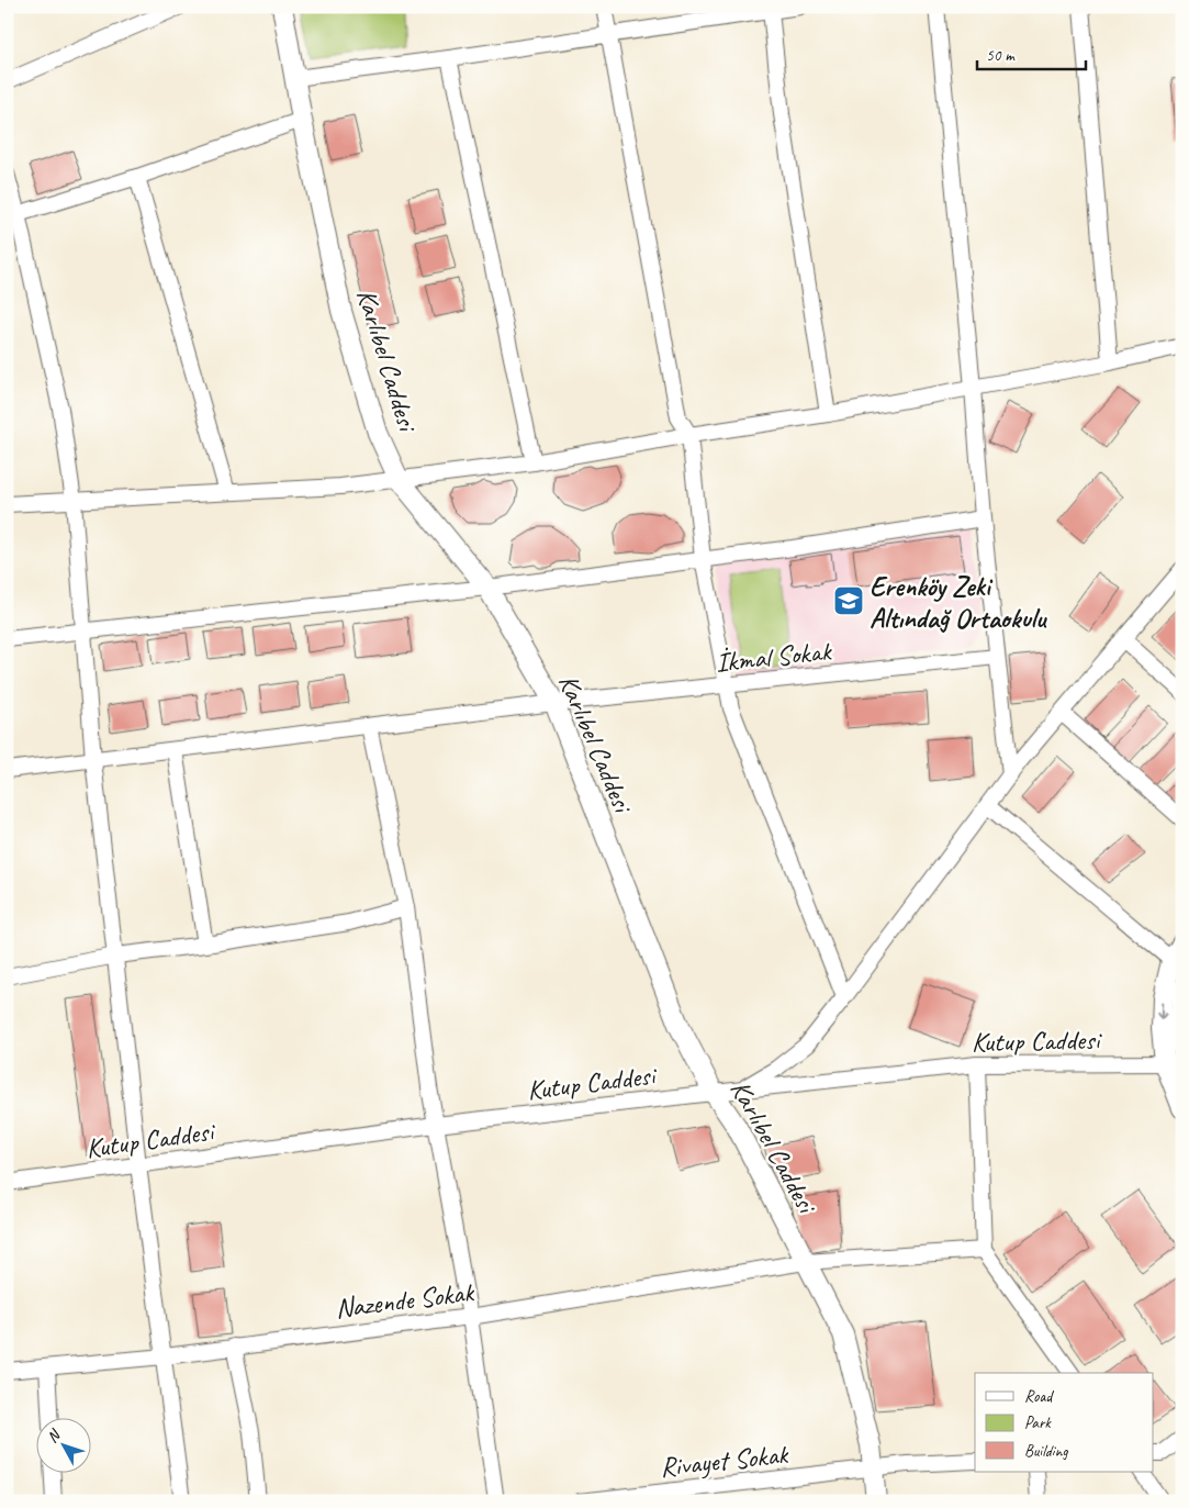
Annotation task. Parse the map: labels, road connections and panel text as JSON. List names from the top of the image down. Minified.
{"streets":{"street":["Karlıbel Caddesi","İkmal Sokak","Kutup Caddesi","Nazende Sokak","Rivayet Sokak"]},"crossings":[["Karlıbel Caddesi","İkmal Sokak"],["Karlıbel Caddesi","Kutup Caddesi"],["Karlıbel Caddesi","Nazende Sokak"],["Karlıbel Caddesi","Rivayet Sokak"]],"places":{"school or university":["Erenköy Zeki Altındağ Ortaokulu"]},"legend":["Road","Park","Building"],"scale_bar":"50 m","north":"top left"}
